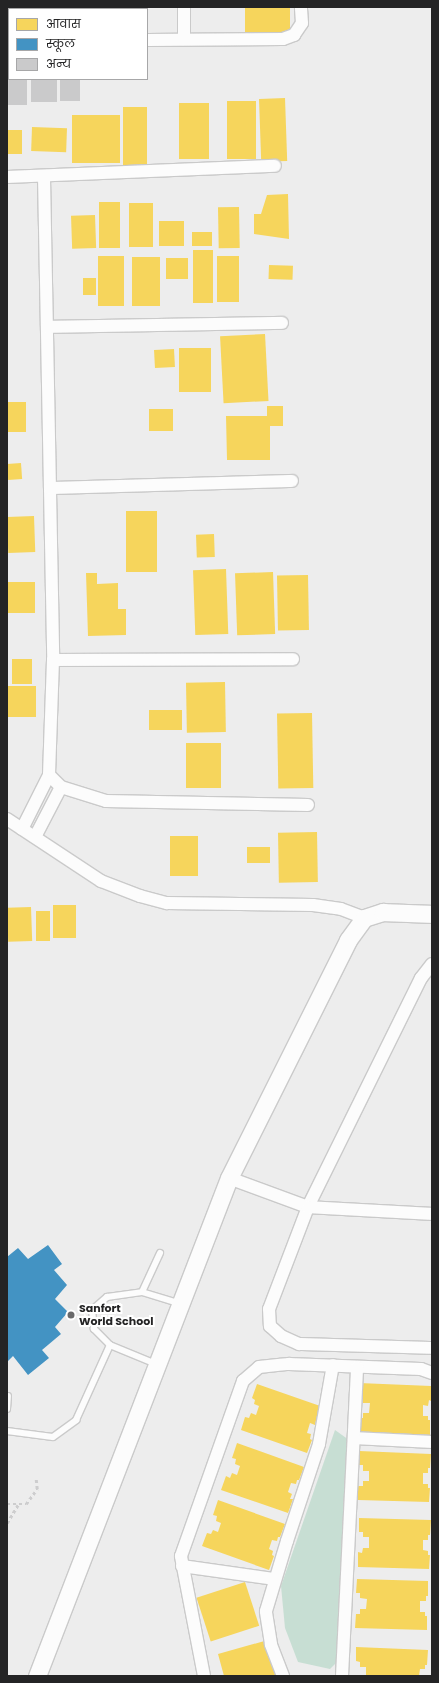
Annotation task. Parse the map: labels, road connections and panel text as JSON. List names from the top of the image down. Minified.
{"places":["Sanfort World School"],"legend":["आवास","स्कूल","अन्य"]}
